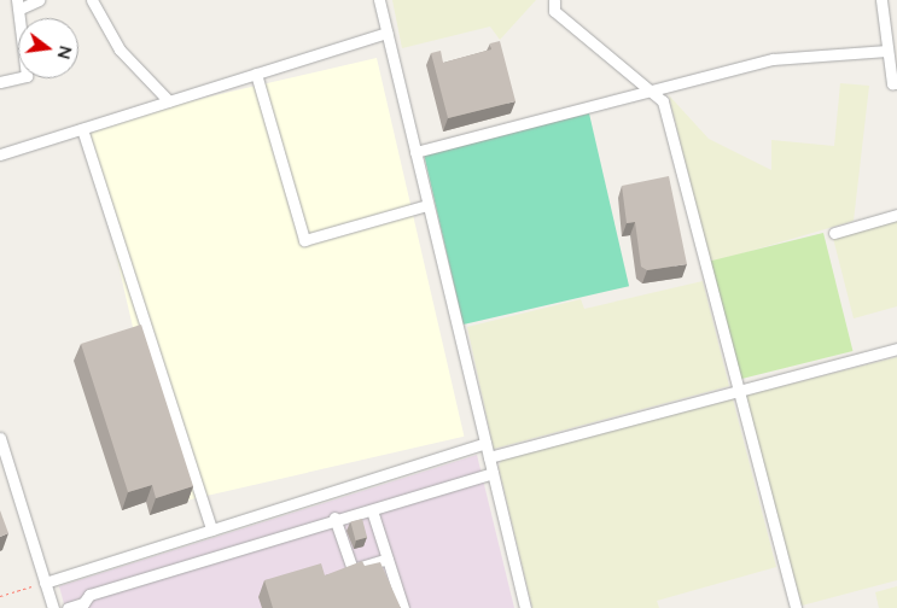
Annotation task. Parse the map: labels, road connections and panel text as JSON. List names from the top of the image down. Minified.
{"north":"right"}
